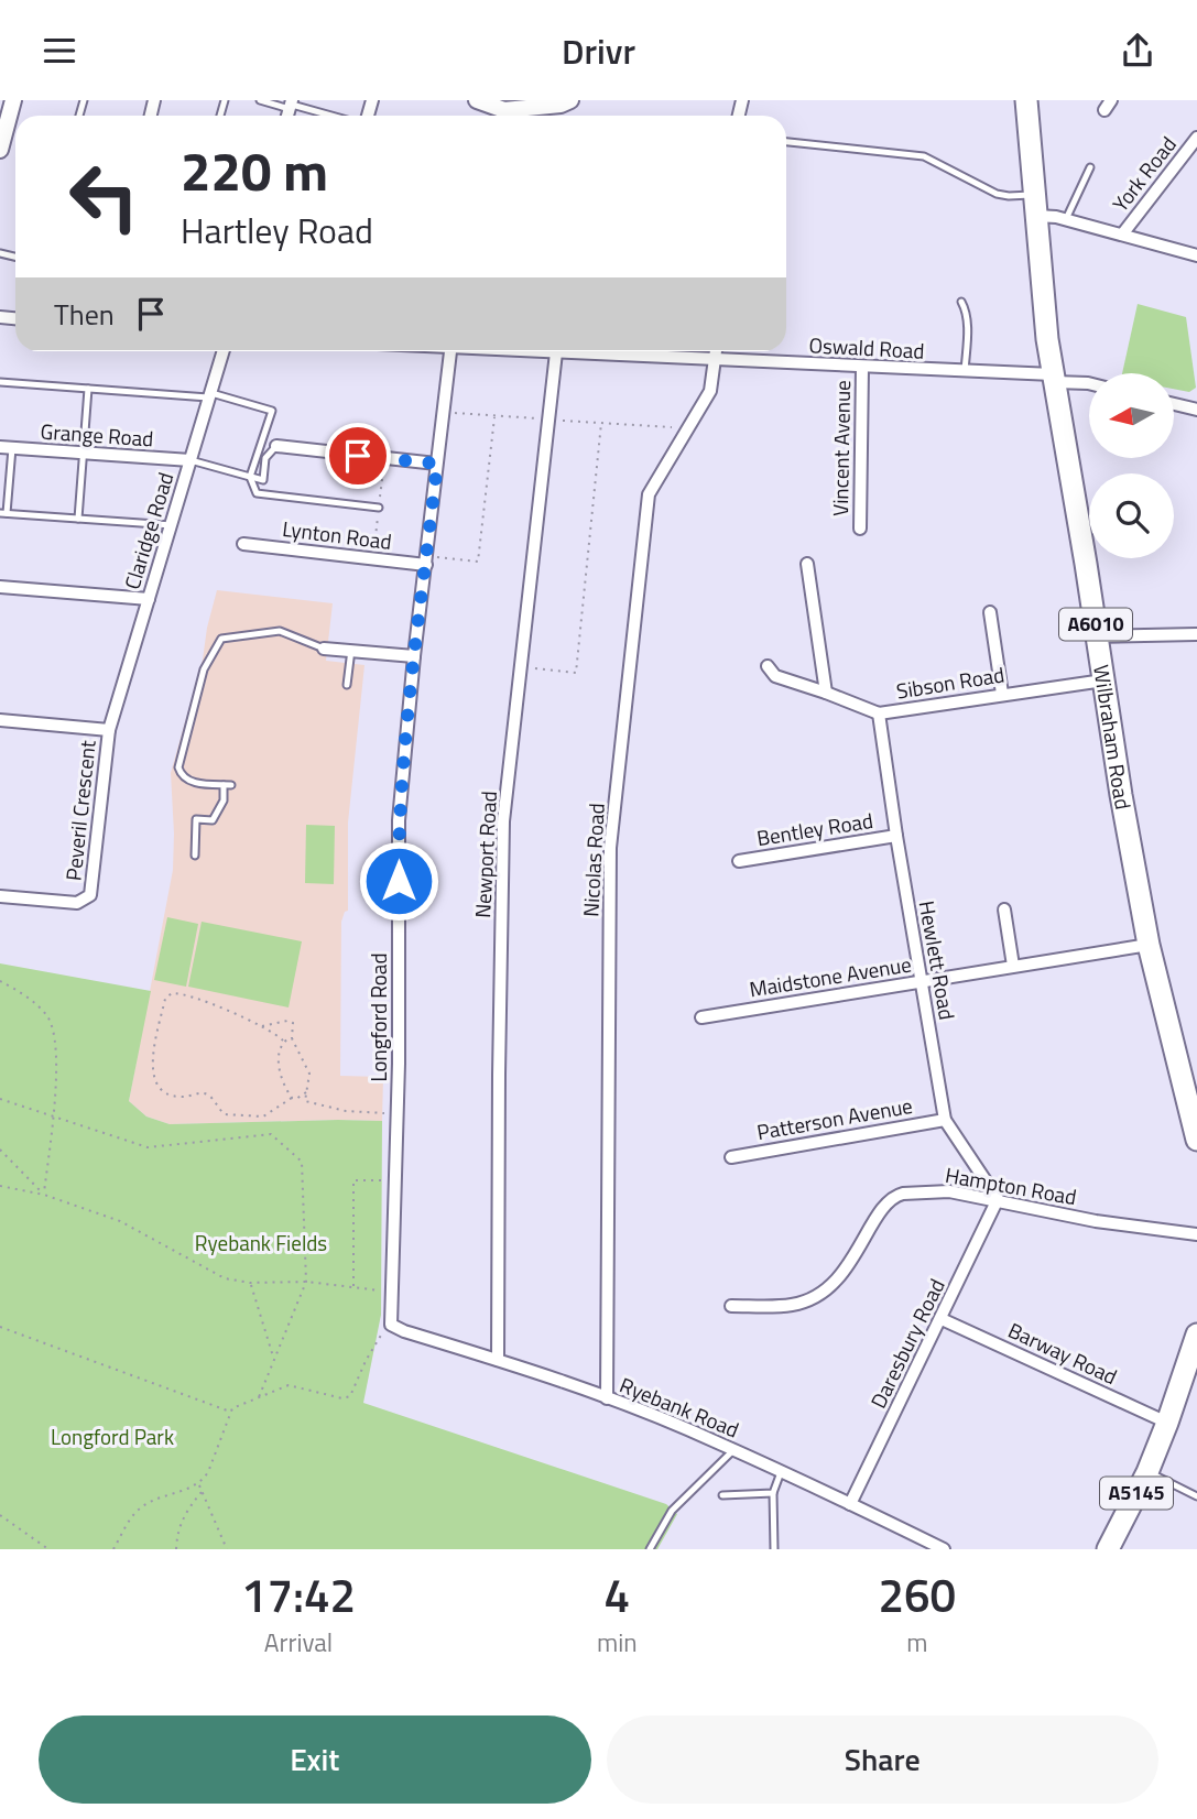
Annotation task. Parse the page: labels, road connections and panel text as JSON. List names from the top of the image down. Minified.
{"streets":{"highway":["A6010","Wilbraham Road","A5145"],"street":["York Road","Oswald Road","Grange Road","Vincent Avenue","Claridge Road","Lynton Road","Sibson Road","Peveril Crescent","Bentley Road","Newport Road","Nicolas Road","Hewlett Road","Maidstone Avenue","Longford Road","Patterson Avenue","Hampton Road","Daresbury Road","Barway Road","Ryebank Road"]},"crossings":[["Oswald Road","Vincent Avenue"],["Oswald Road","Wilbraham Road"],["Oswald Road","Newport Road"],["Oswald Road","Nicolas Road"],["Grange Road","Claridge Road"],["Claridge Road","Peveril Crescent"],["Lynton Road","Longford Road"],["Sibson Road","Wilbraham Road"],["Sibson Road","Hewlett Road"],["Wilbraham Road","Maidstone Avenue"],["Bentley Road","Hewlett Road"],["Newport Road","Ryebank Road"],["Nicolas Road","Ryebank Road"],["Hewlett Road","Maidstone Avenue"],["Hewlett Road","Patterson Avenue"],["Hewlett Road","Hampton Road"],["Hewlett Road","Daresbury Road"],["Longford Road","Ryebank Road"],["Hampton Road","Daresbury Road"],["Daresbury Road","Barway Road"],["Daresbury Road","Ryebank Road"],["Barway Road","A5145"]],"parks":["Ryebank Fields","Longford Park"],"north":"left","page":{"header":"Drivr","turn":["220 m","Hartley Road"],"then":"Then","eta":["17:42","Arrival","4","min","260","m"],"buttons":["Exit","Share"]}}
